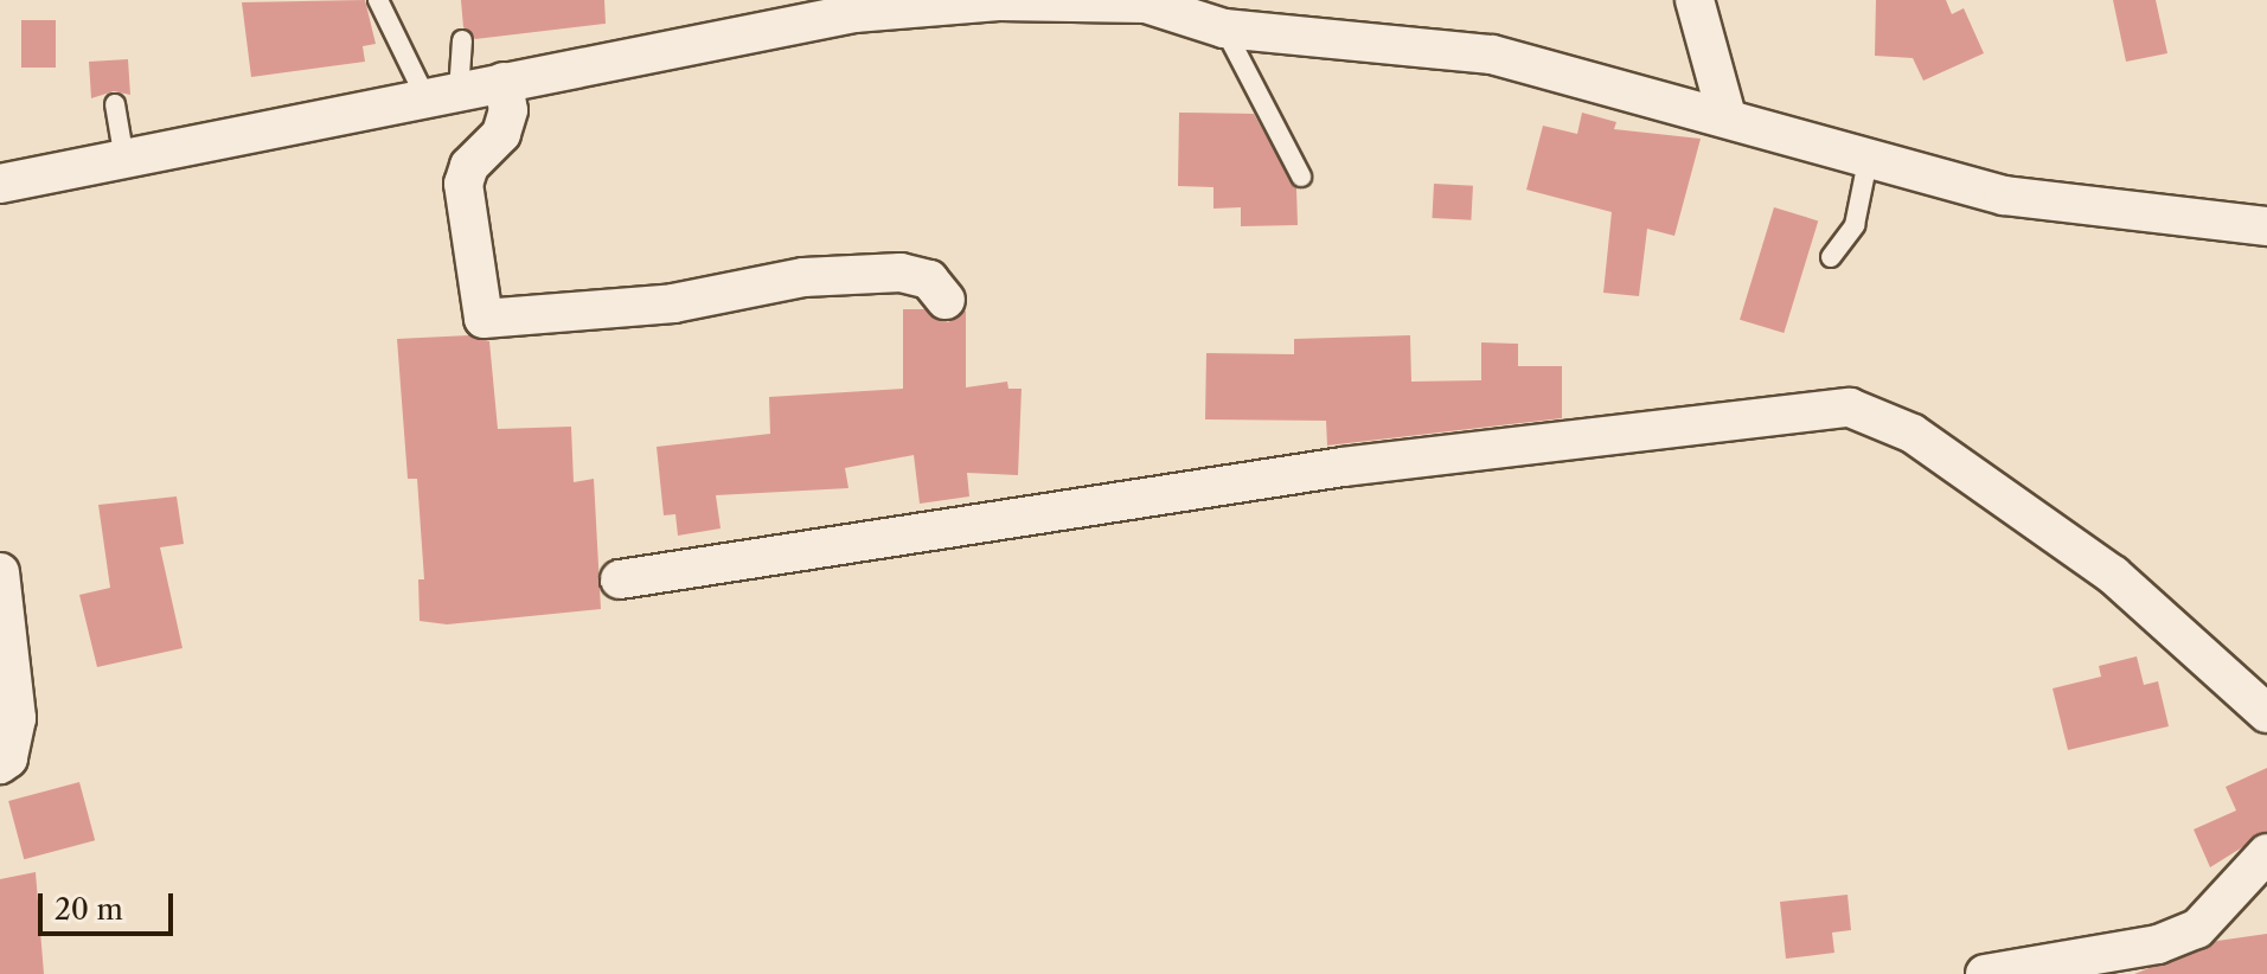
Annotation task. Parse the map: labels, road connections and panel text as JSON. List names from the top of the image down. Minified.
{"scale_bar":"20 m"}
